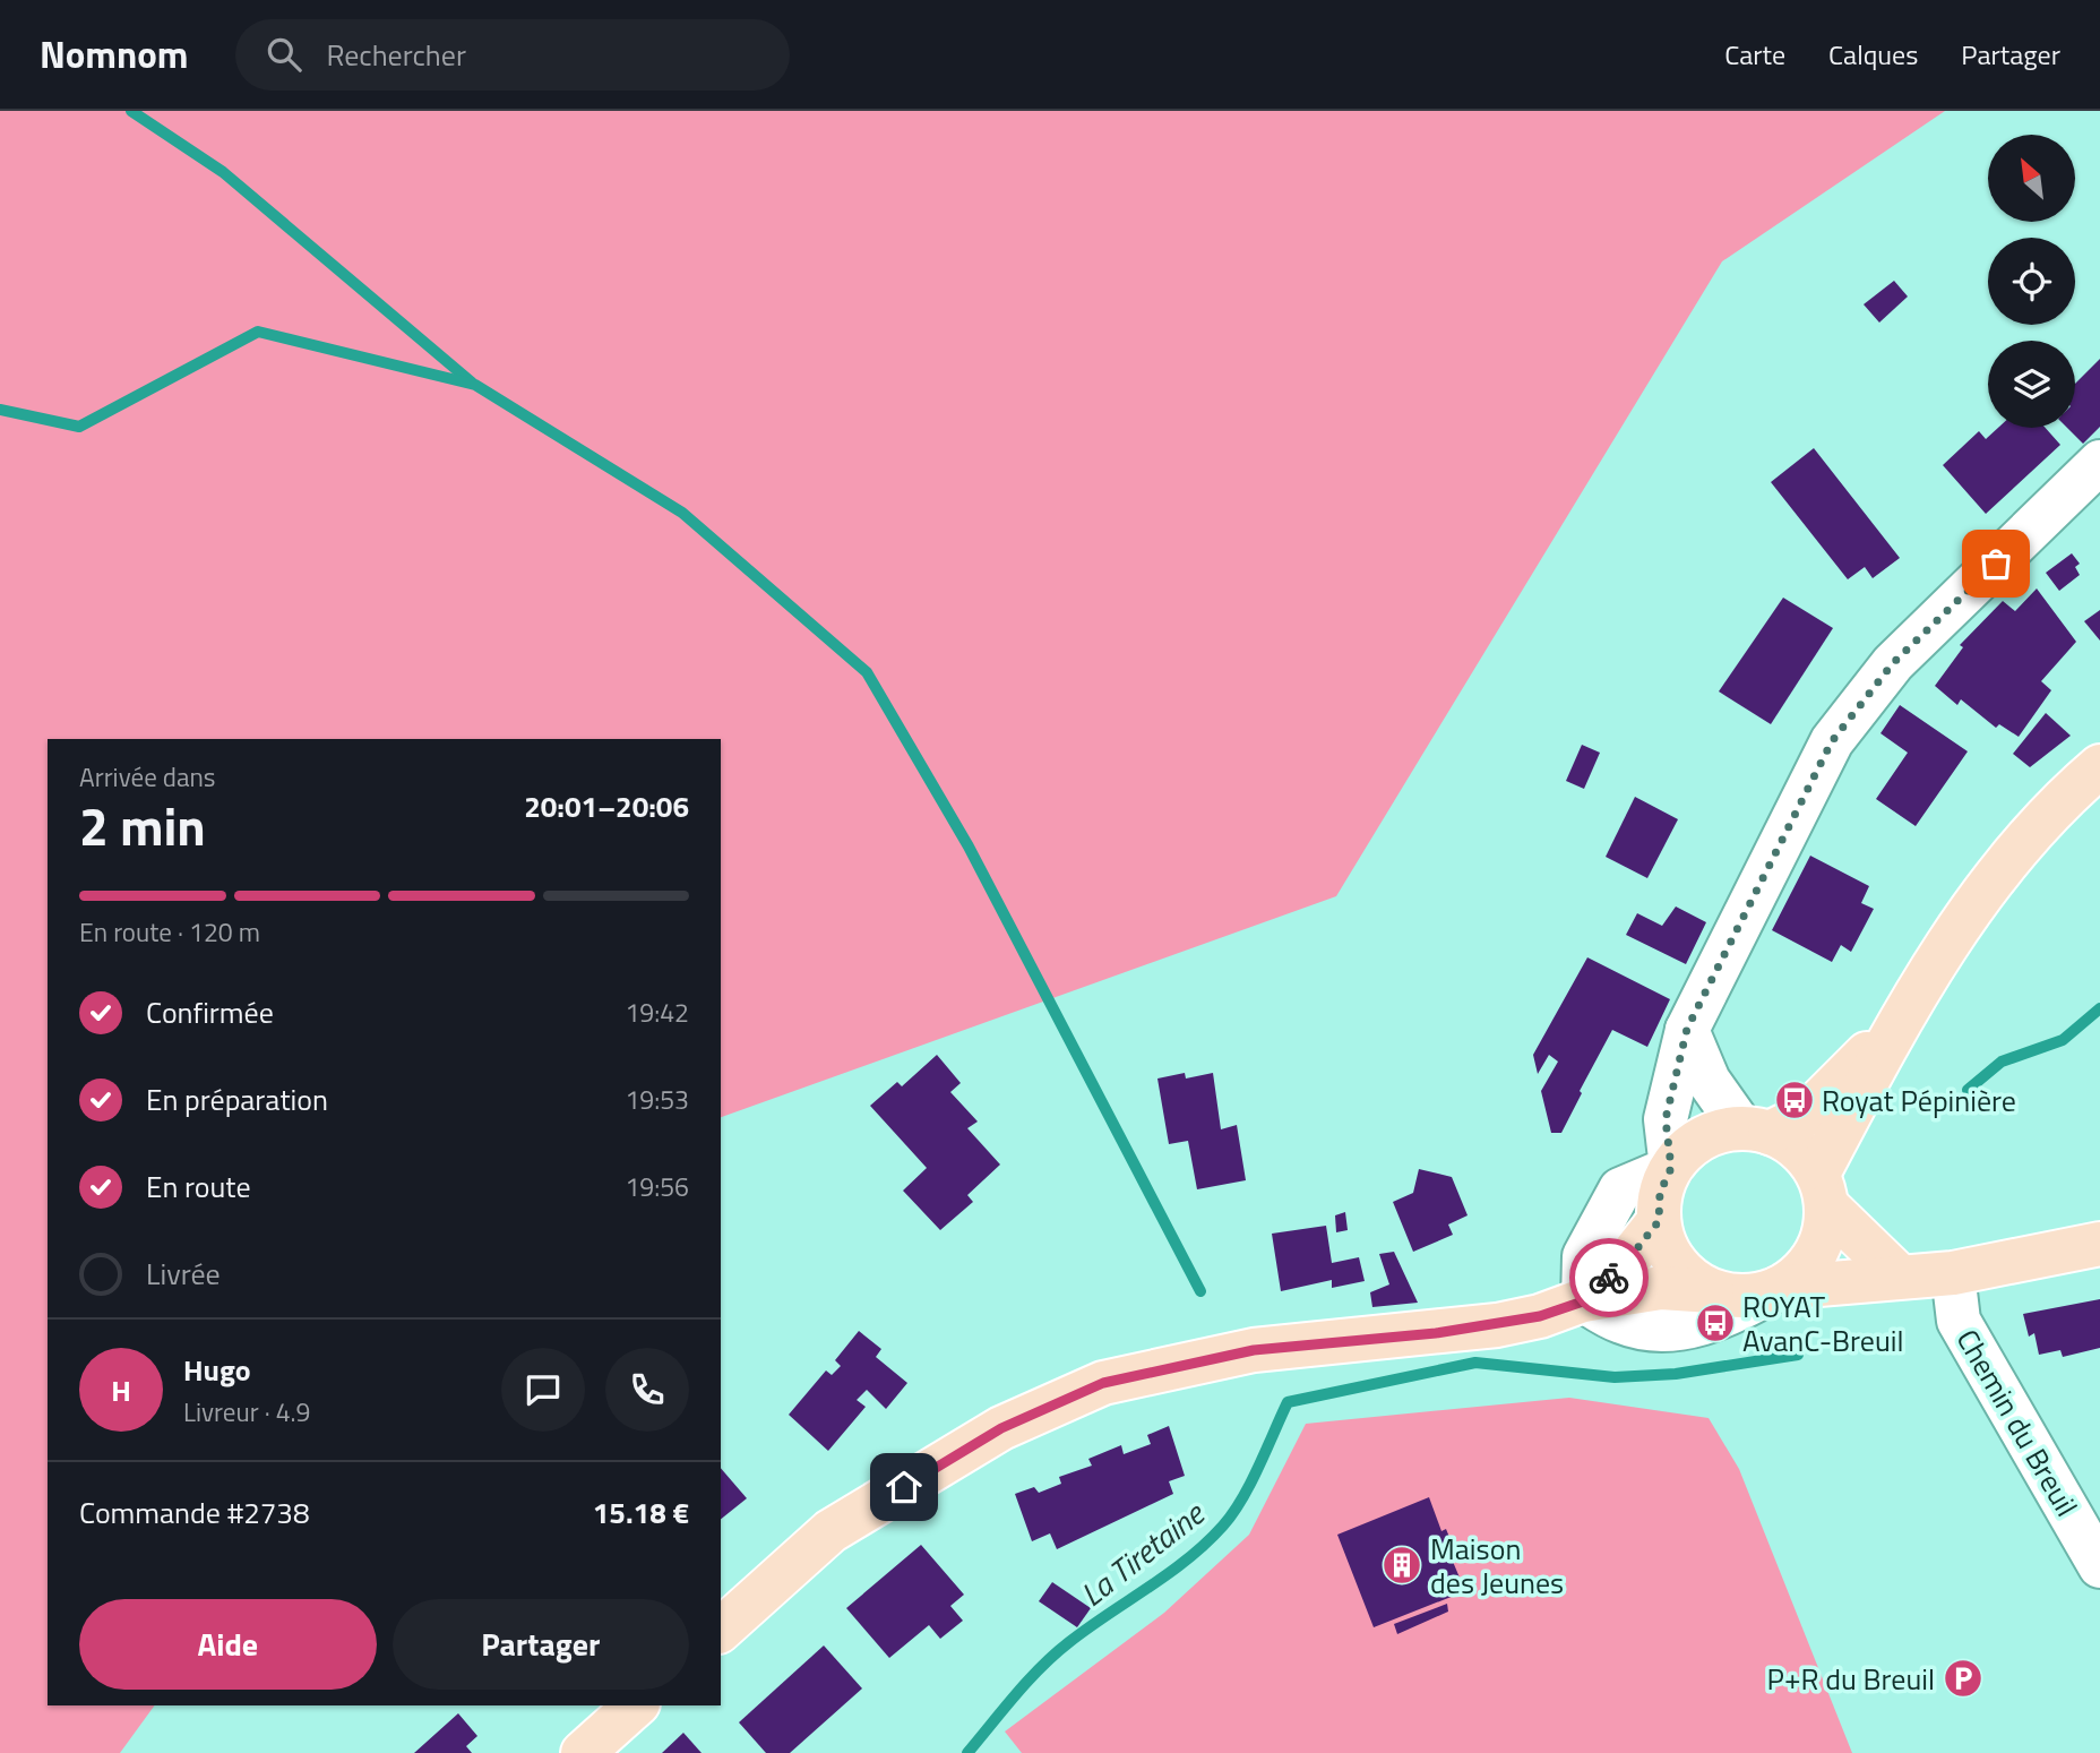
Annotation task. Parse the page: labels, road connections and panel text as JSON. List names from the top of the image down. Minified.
{"streets":{"street":["Chemin du Breuil"]},"water":["La Tiretaine"],"places":{"bus stop":["Royat Pépinière","ROYAT AvanC-Breuil"],"building":["Maison des Jeunes"],"parking":["P+R du Breuil"]},"north":"top left","page":{"header":"Nomnom","search":"Rechercher","nav":["Carte","Calques","Partager"],"heading":["2 min","Arrivée dans","20:01–20:06"],"panel":["Hugo","Livreur · 4.9","Commande #2738","15.18 €"],"bar":"En route · 120 m","list":[["Confirmée","19:42"],["En préparation","19:53"],["En route","19:56"],"Livrée"],"round":"H","buttons":["Aide","Partager"]}}
